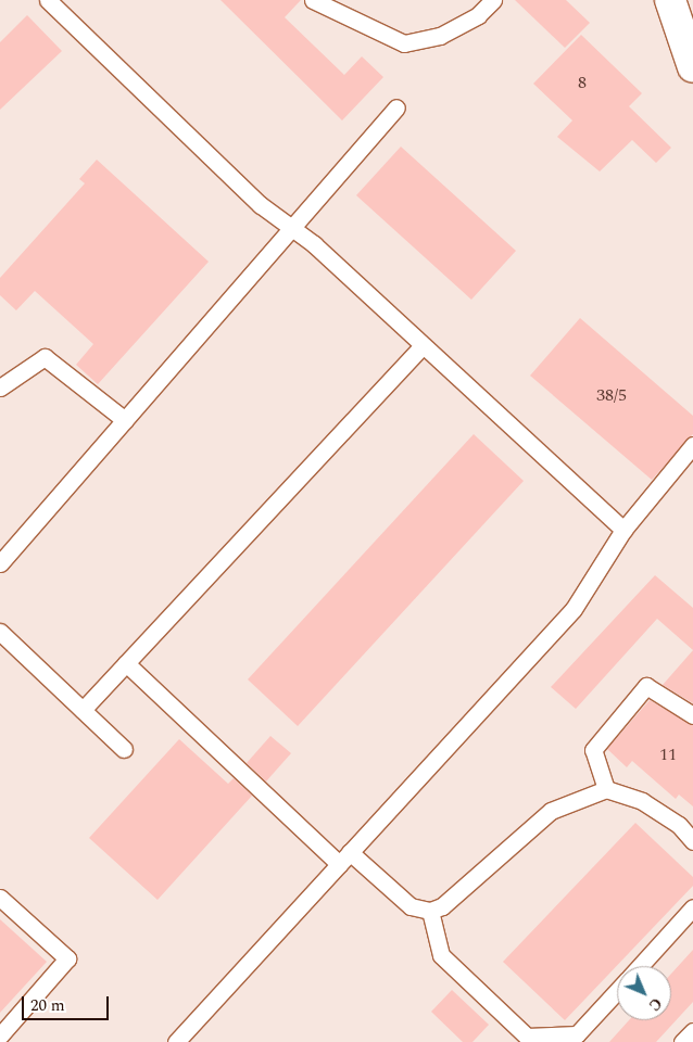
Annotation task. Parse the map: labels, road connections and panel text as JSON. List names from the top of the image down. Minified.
{"house_numbers":["8","38/5","11"],"scale_bar":"20 m","north":"bottom right"}
